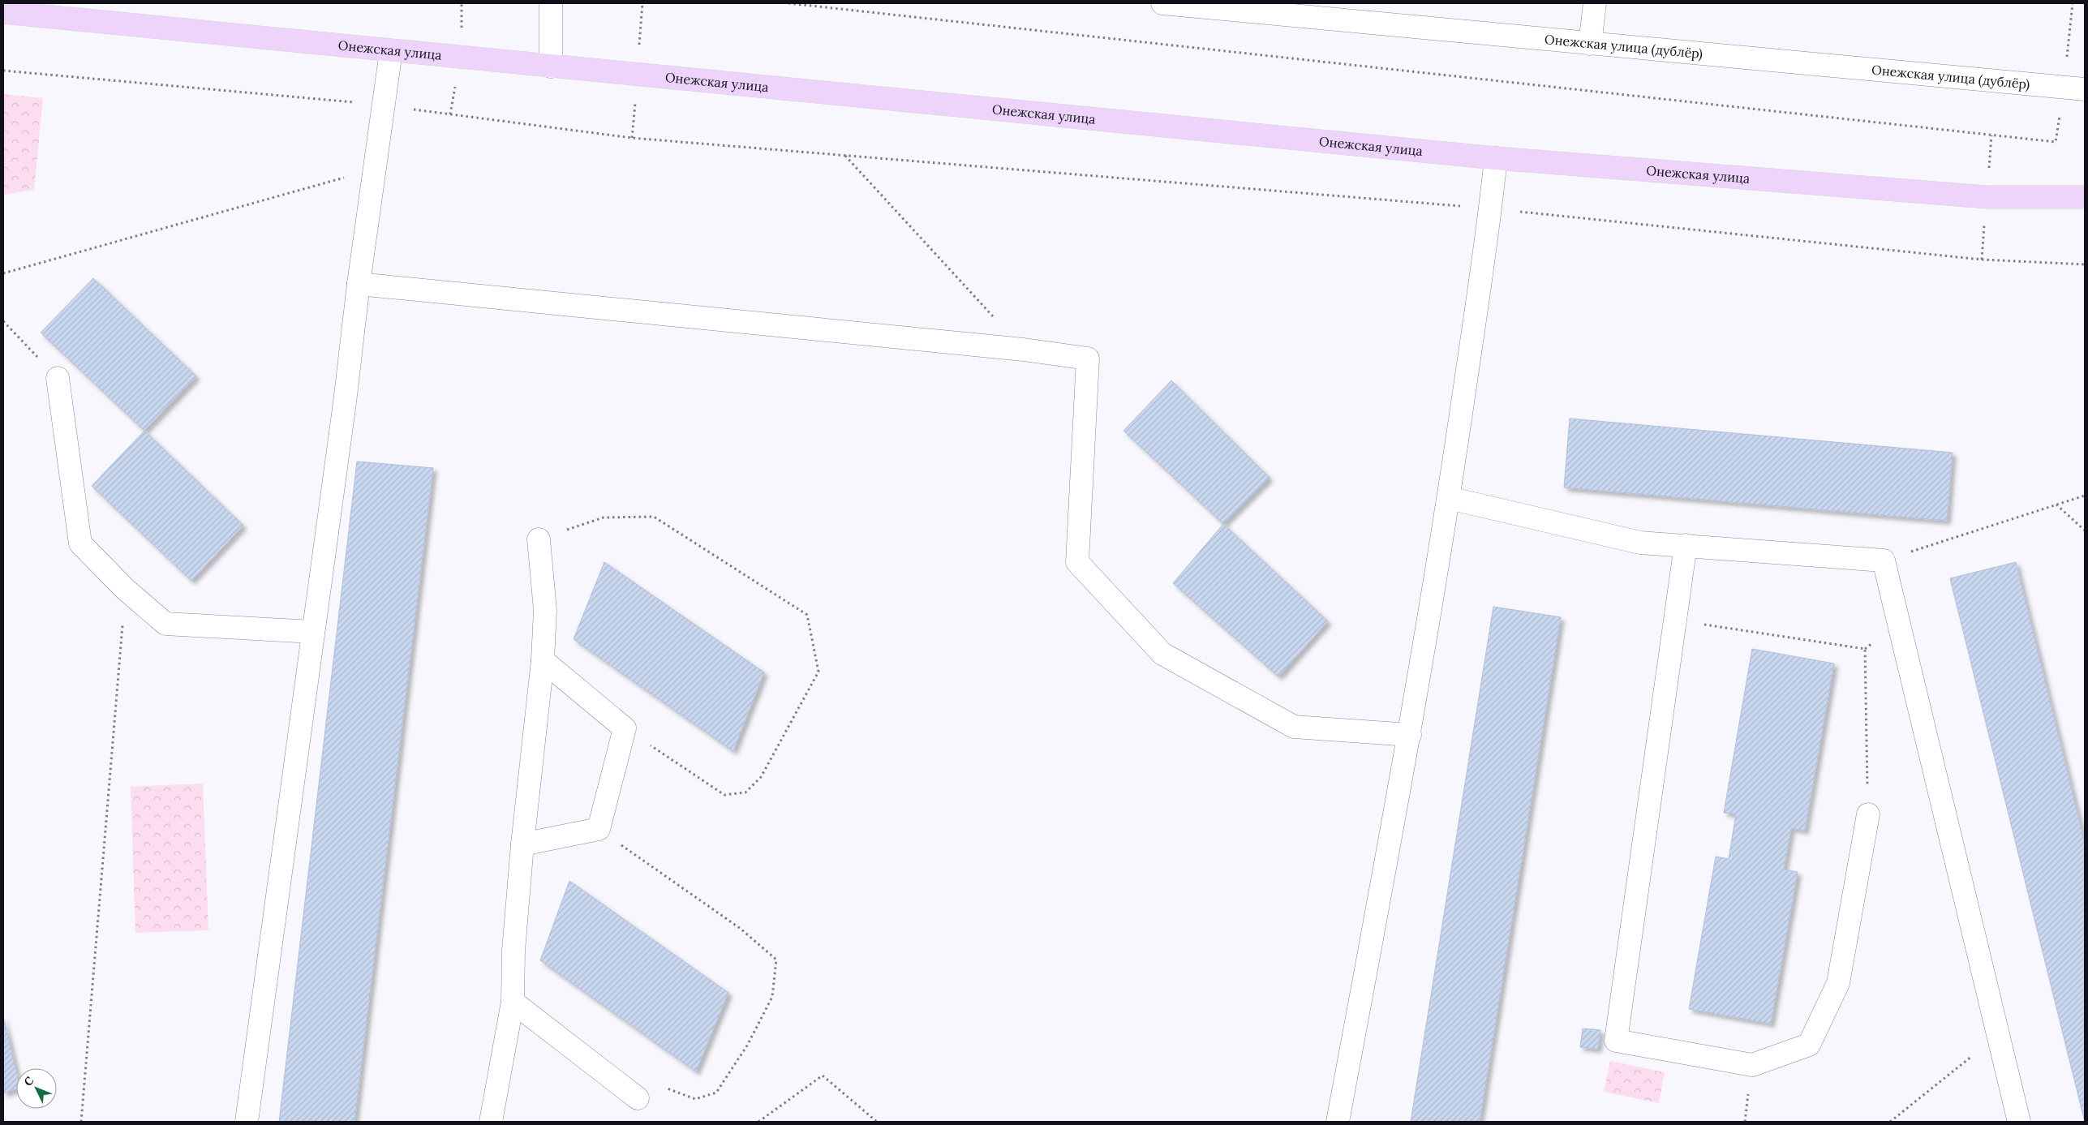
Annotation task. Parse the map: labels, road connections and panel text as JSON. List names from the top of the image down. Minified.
{"streets":{"main road":["Онежская улица"],"street":["Онежская улица (дублёр)"]},"north":"top left"}
